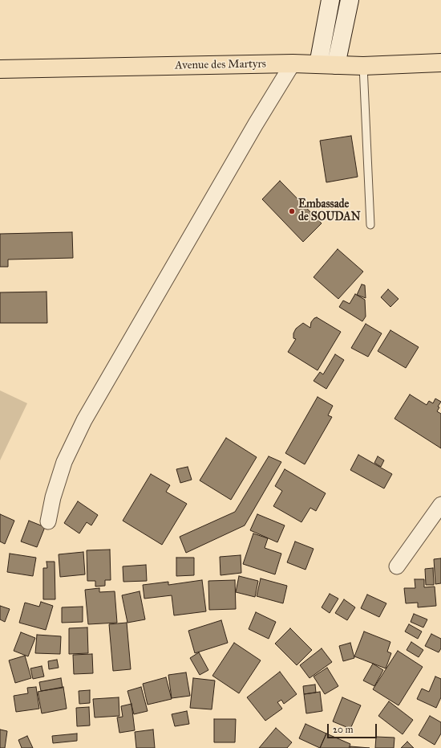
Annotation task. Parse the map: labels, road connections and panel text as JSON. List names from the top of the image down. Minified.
{"streets":{"main road":["Avenue des Martyrs"]},"places":["Embassade de SOUDAN"],"scale_bar":"20 m"}
